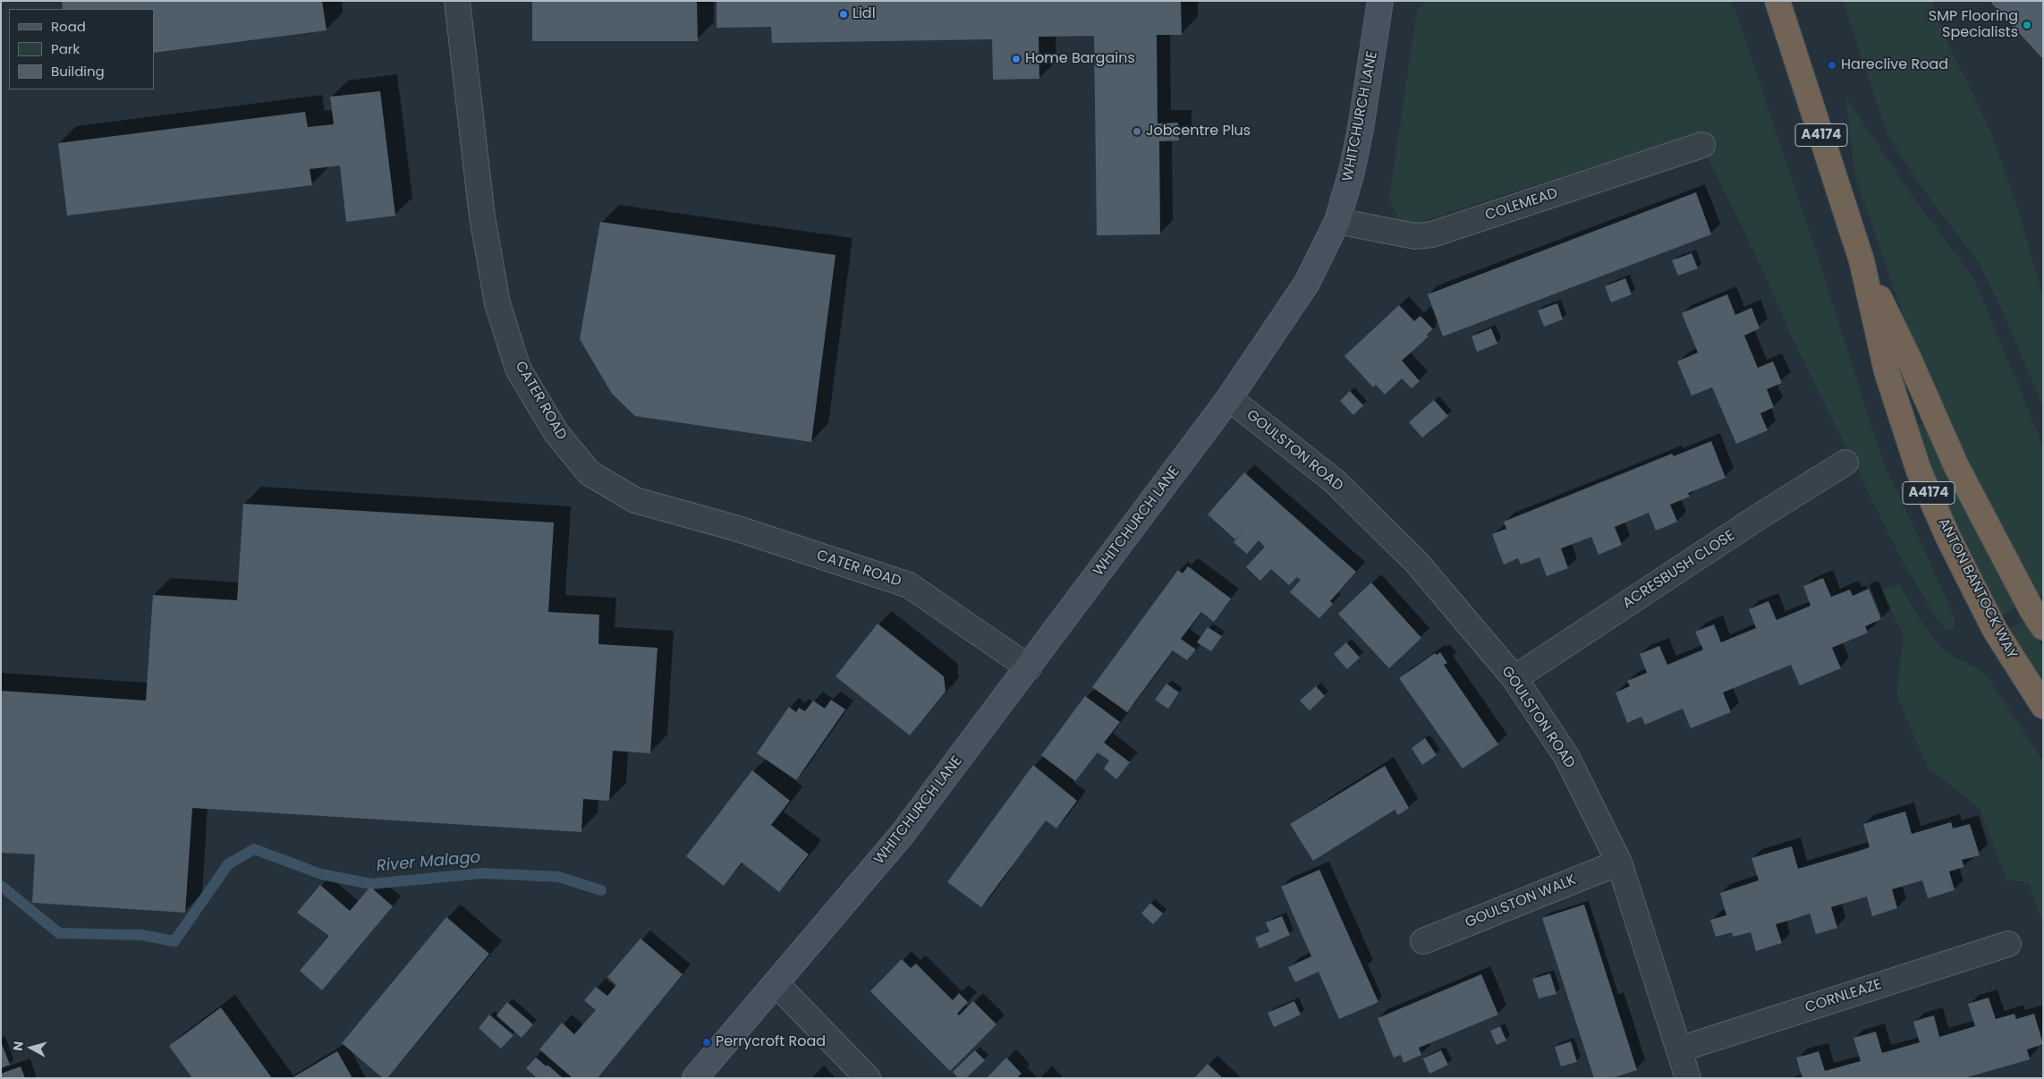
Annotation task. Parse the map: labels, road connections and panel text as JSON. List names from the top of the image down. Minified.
{"streets":{"highway":["A4174","ANTON BANTOCK WAY"],"street":["WHITCHURCH LANE","COLEMEAD","CATER ROAD","GOULSTON ROAD","ACRESBUSH CLOSE","GOULSTON WALK","CORNLEAZE"]},"crossings":[["WHITCHURCH LANE","COLEMEAD"],["WHITCHURCH LANE","CATER ROAD"],["WHITCHURCH LANE","GOULSTON ROAD"],["GOULSTON ROAD","ACRESBUSH CLOSE"],["GOULSTON ROAD","GOULSTON WALK"],["GOULSTON ROAD","CORNLEAZE"]],"water":["River Malago"],"places":["Lidl","SMP Flooring Specialists","Home Bargains","Hareclive Road","Jobcentre Plus","Perrycroft Road"],"legend":["Road","Park","Building"],"north":"left"}
